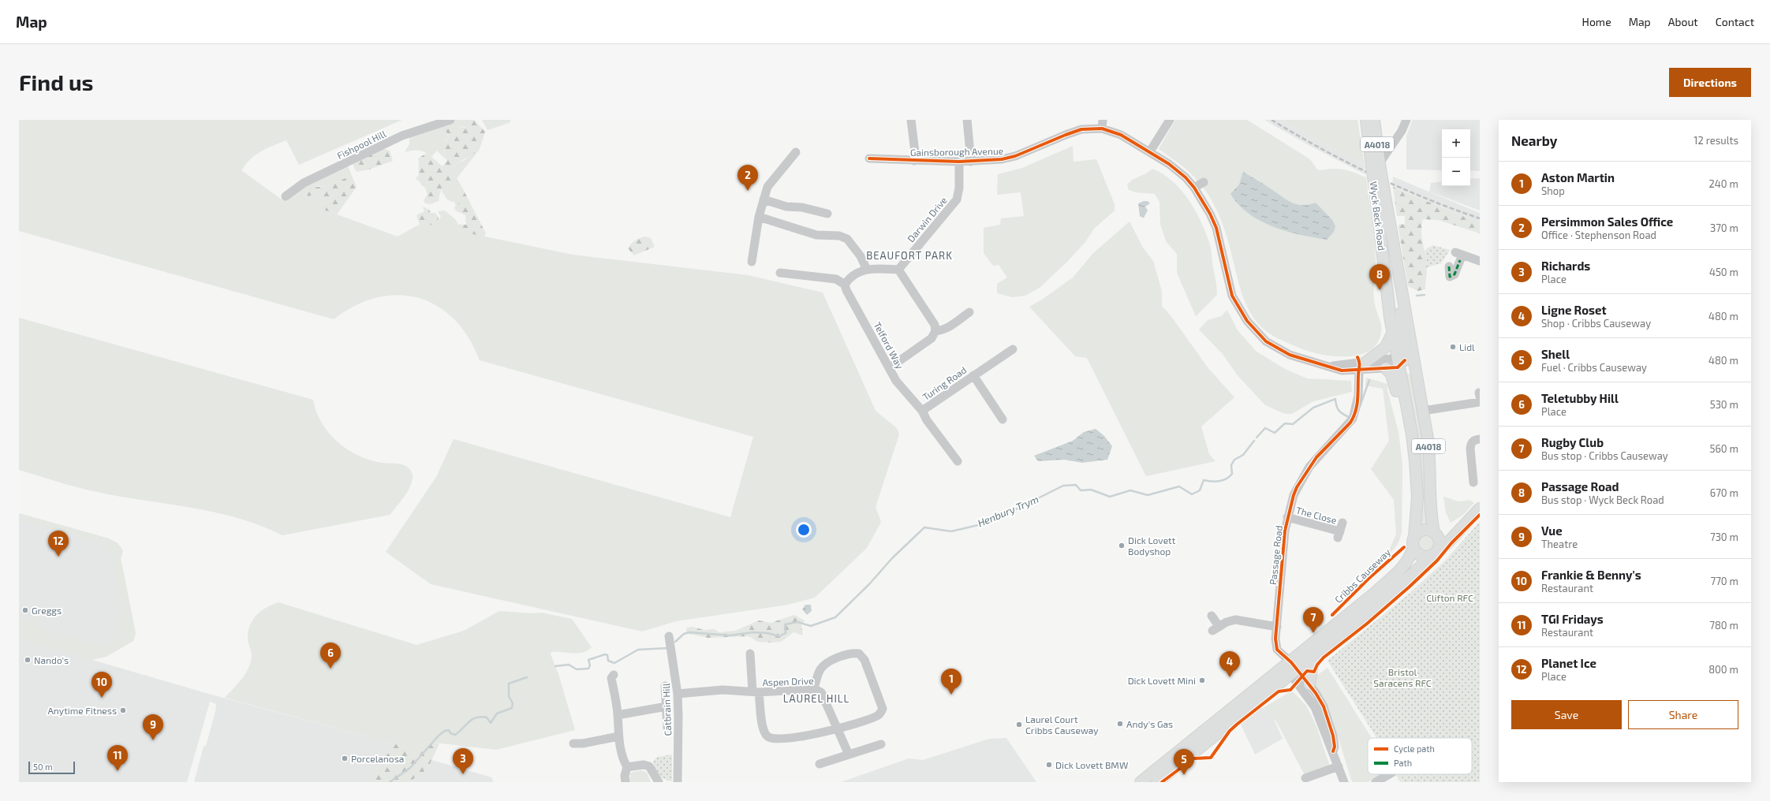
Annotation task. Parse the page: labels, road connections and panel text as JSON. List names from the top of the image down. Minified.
{"streets":{"main road":["A4018","Wyck Beck Road","Cribbs Causeway"],"street":["Fishpool Hill","Gainsborough Avenue","Darwin Drive","Telford Way","Turing Road","The Close","Passage Road","Aspen Drive","Catbrain Hill"]},"crossings":[["Gainsborough Avenue","Wyck Beck Road"],["Gainsborough Avenue","Darwin Drive"],["Gainsborough Avenue","Passage Road"],["Wyck Beck Road","Cribbs Causeway"],["Telford Way","Turing Road"],["The Close","Passage Road"],["Passage Road","Cribbs Causeway"]],"districts":["BEAUFORT PARK","LAUREL HILL"],"water":["Henbury Trym"],"parks":["Clifton RFC","Bristol Saracens RFC"],"places":["Lidl","Dick Lovett Bodyshop","Greggs","Nando's","Dick Lovett Mini","Anytime Fitness","Andy's Gas","Laurel Court Cribbs Causeway","Porcelanosa","Dick Lovett BMW"],"legend":["Cycle path","Path"],"scale_bar":"50 m","page":{"header":"Map","nav":["Home","Map","About","Contact"],"buttons":["Directions",["Save","Share"]],"title":"Find us","heading":["Nearby","12 results"],"map_buttons":["+","−"],"list":[{"mark":"1","name":"Aston Martin","note":"Shop","value":"240 m"},{"mark":"2","name":"Persimmon Sales Office","note":"Office · Stephenson Road","value":"370 m"},{"mark":"3","name":"Richards","note":"Place","value":"450 m"},{"mark":"4","name":"Ligne Roset","note":"Shop · Cribbs Causeway","value":"480 m"},{"mark":"5","name":"Shell","note":"Fuel · Cribbs Causeway","value":"480 m"},{"mark":"6","name":"Teletubby Hill","note":"Place","value":"530 m"},{"mark":"7","name":"Rugby Club","note":"Bus stop · Cribbs Causeway","value":"560 m"},{"mark":"8","name":"Passage Road","note":"Bus stop · Wyck Beck Road","value":"670 m"},{"mark":"9","name":"Vue","note":"Theatre","value":"730 m"},{"mark":"10","name":"Frankie & Benny's","note":"Restaurant","value":"770 m"},{"mark":"11","name":"TGI Fridays","note":"Restaurant","value":"780 m"},{"mark":"12","name":"Planet Ice","note":"Place","value":"800 m"}],"pins":["2","8","12","7","6","4","1","10","9","11","3","5"],"scale":"50 m"}}
